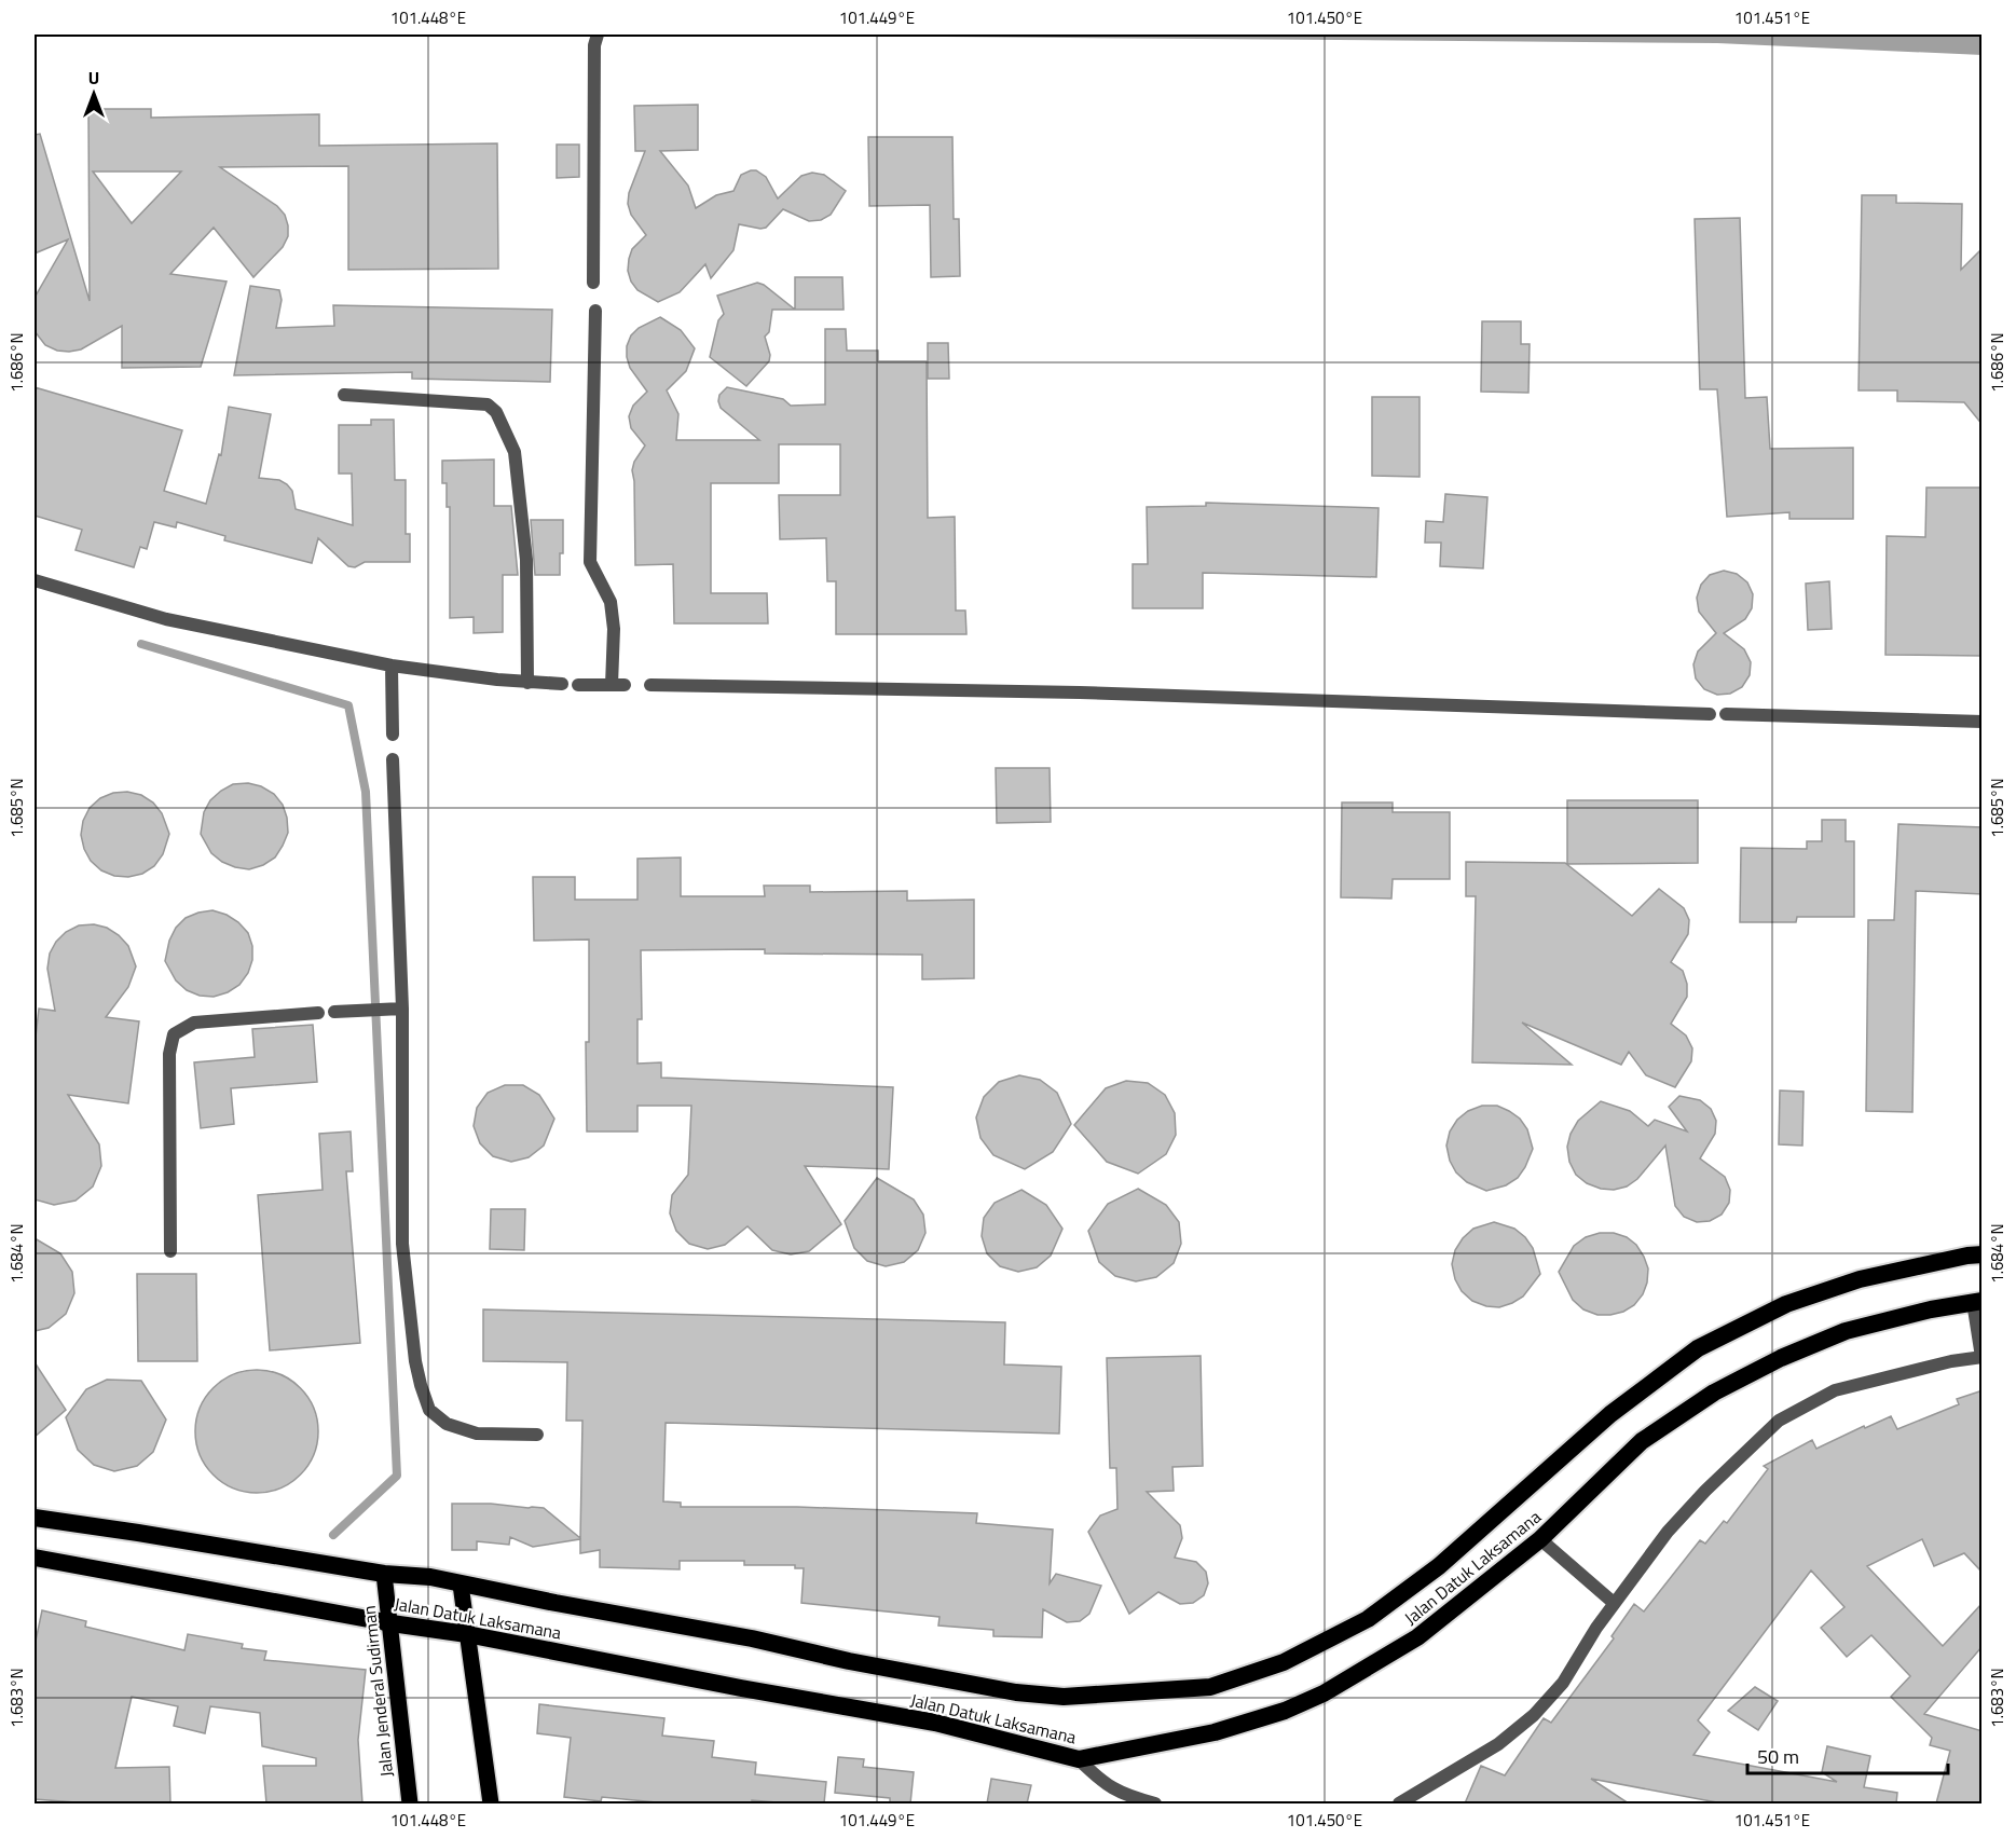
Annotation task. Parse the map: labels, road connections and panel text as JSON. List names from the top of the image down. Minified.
{"streets":{"highway":["Jalan Datuk Laksamana"],"main road":["Jalan Jenderal Sudirman"]},"crossings":[["Jalan Datuk Laksamana","Jalan Jenderal Sudirman"]],"scale_bar":"50 m","north":"top","coordinates":["101.448°E","101.449°E","101.450°E","101.451°E","1.686°N","1.685°N","1.684°N","1.683°N"]}
